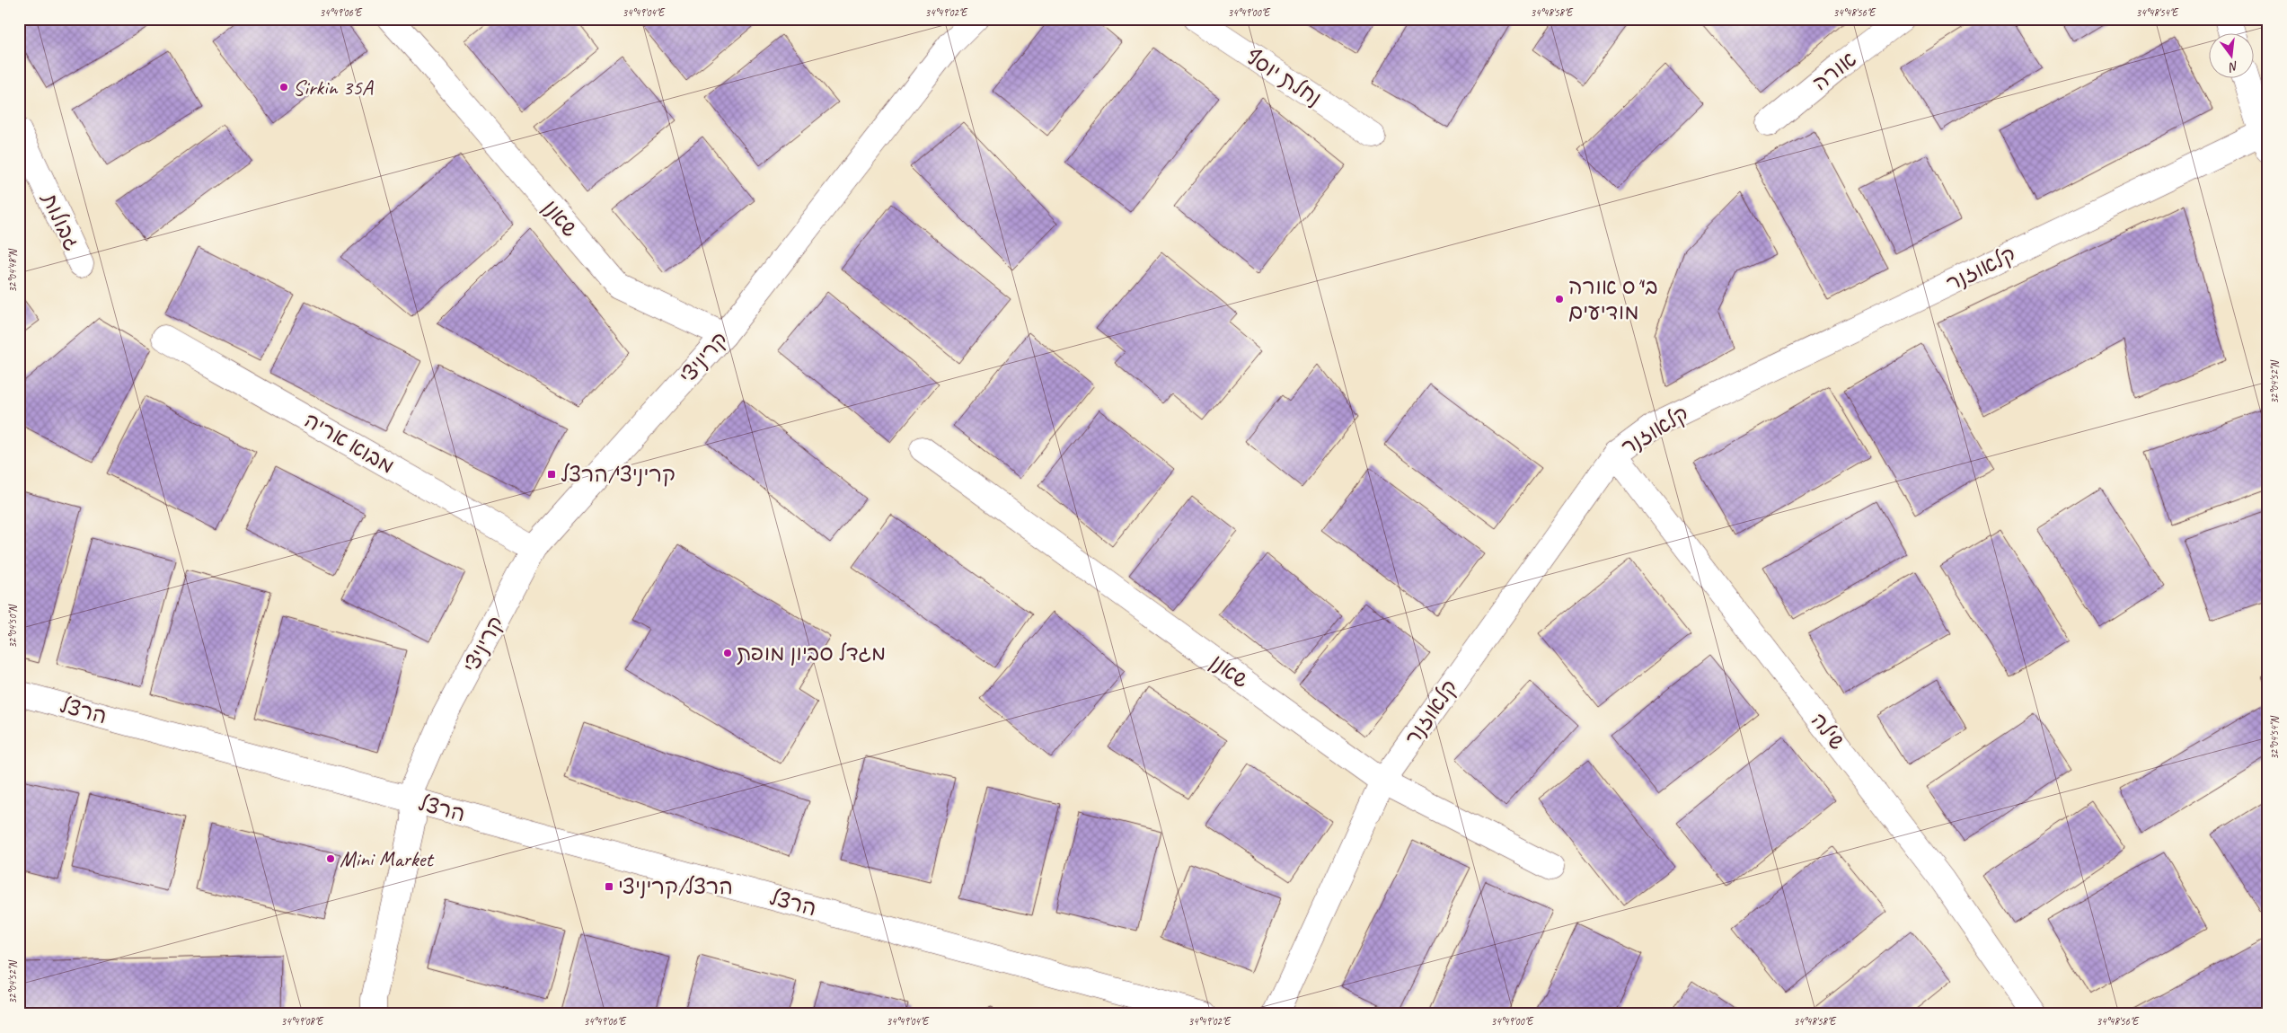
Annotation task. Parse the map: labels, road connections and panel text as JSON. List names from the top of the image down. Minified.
{"streets":{"street":["אורה","נחלת יוסף","שאנן","גבולות","קלאוזנר","קריניצי","מבוא אריה","הרצל","שילה"]},"crossings":[["שאנן","קלאוזנר"],["שאנן","קריניצי"],["קלאוזנר","שילה"],["קריניצי","מבוא אריה"],["קריניצי","הרצל"]],"places":{"other":["Sirkin 35A","בי\"ס אורה מודיעים","מגדל סביון מופת","Mini Market"],"transit":["קריניצי/הרצל","הרצל/קריניצי"]},"north":"bottom","coordinates":["34°49'06\"E","34°49'04\"E","34°49'02\"E","34°49'00\"E","34°48'58\"E","34°48'56\"E","34°48'54\"E","32°04'48\"N","32°04'52\"N","32°04'50\"N","32°04'54\"N","34°49'08\"E"]}
